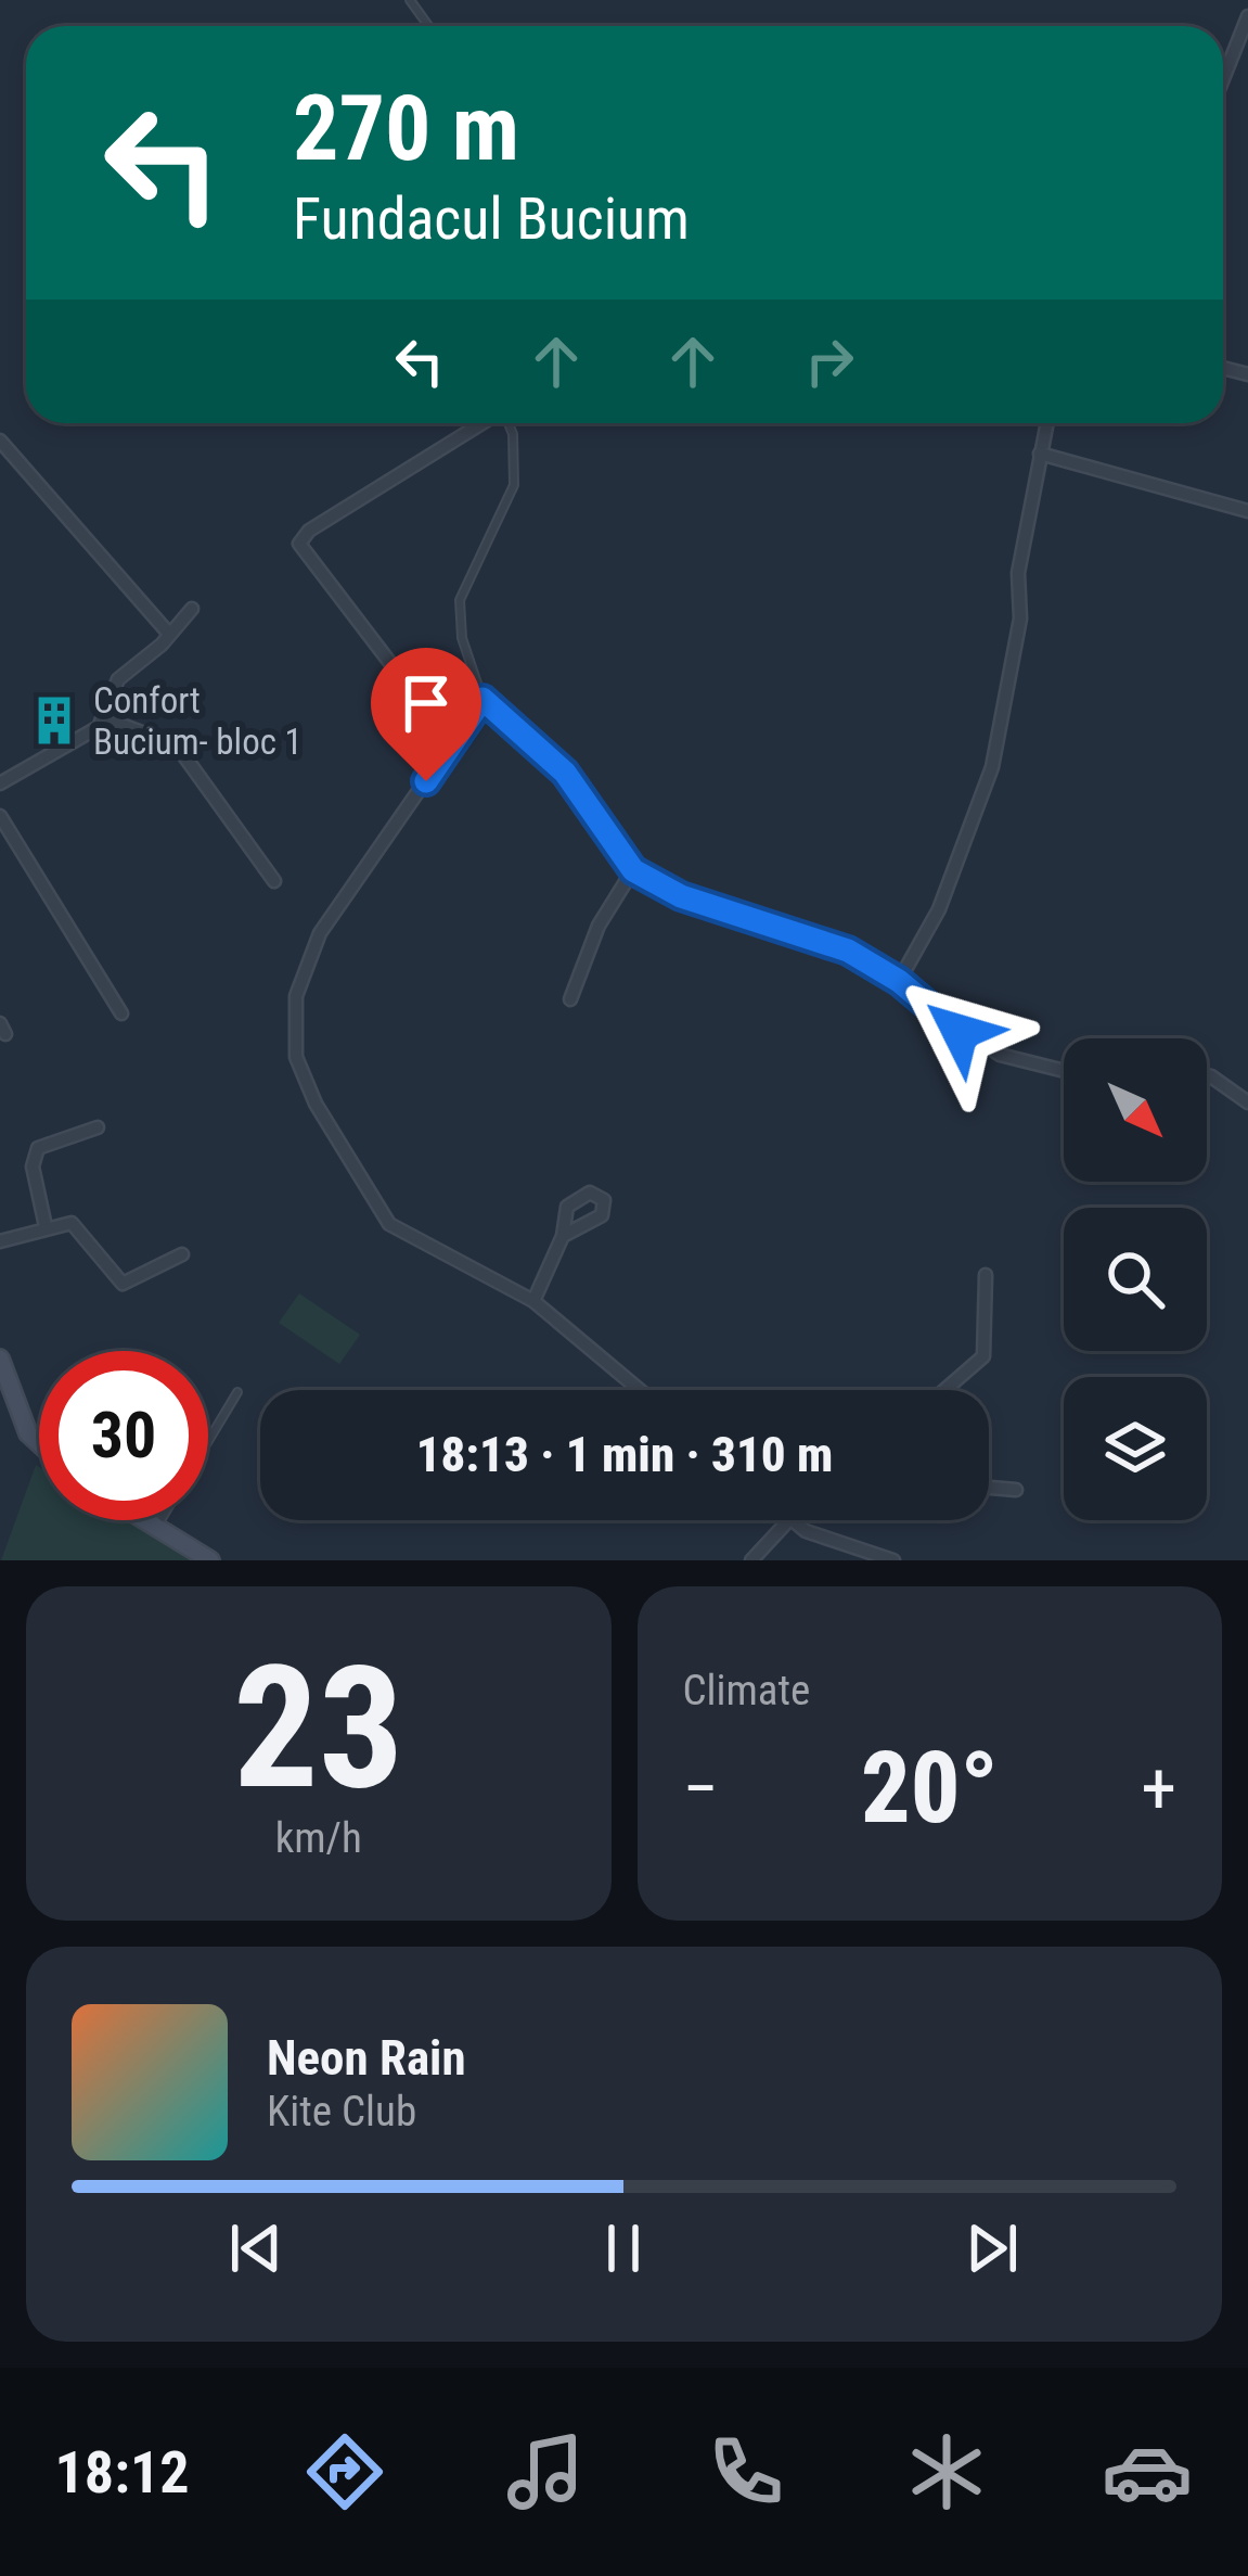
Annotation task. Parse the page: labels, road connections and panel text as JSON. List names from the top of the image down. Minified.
{"places":{"building":["Confort Bucium- bloc 1"]},"north":"bottom right","page":{"turn":["270 m","Fundacul Bucium"],"limit":"30","trip":"18:13 · 1 min · 310 m","tile":[["23","km/h"],"Climate"],"heat":["−","20°","+"],"song":["Neon Rain","Kite Club"],"tabs":"18:12"}}
